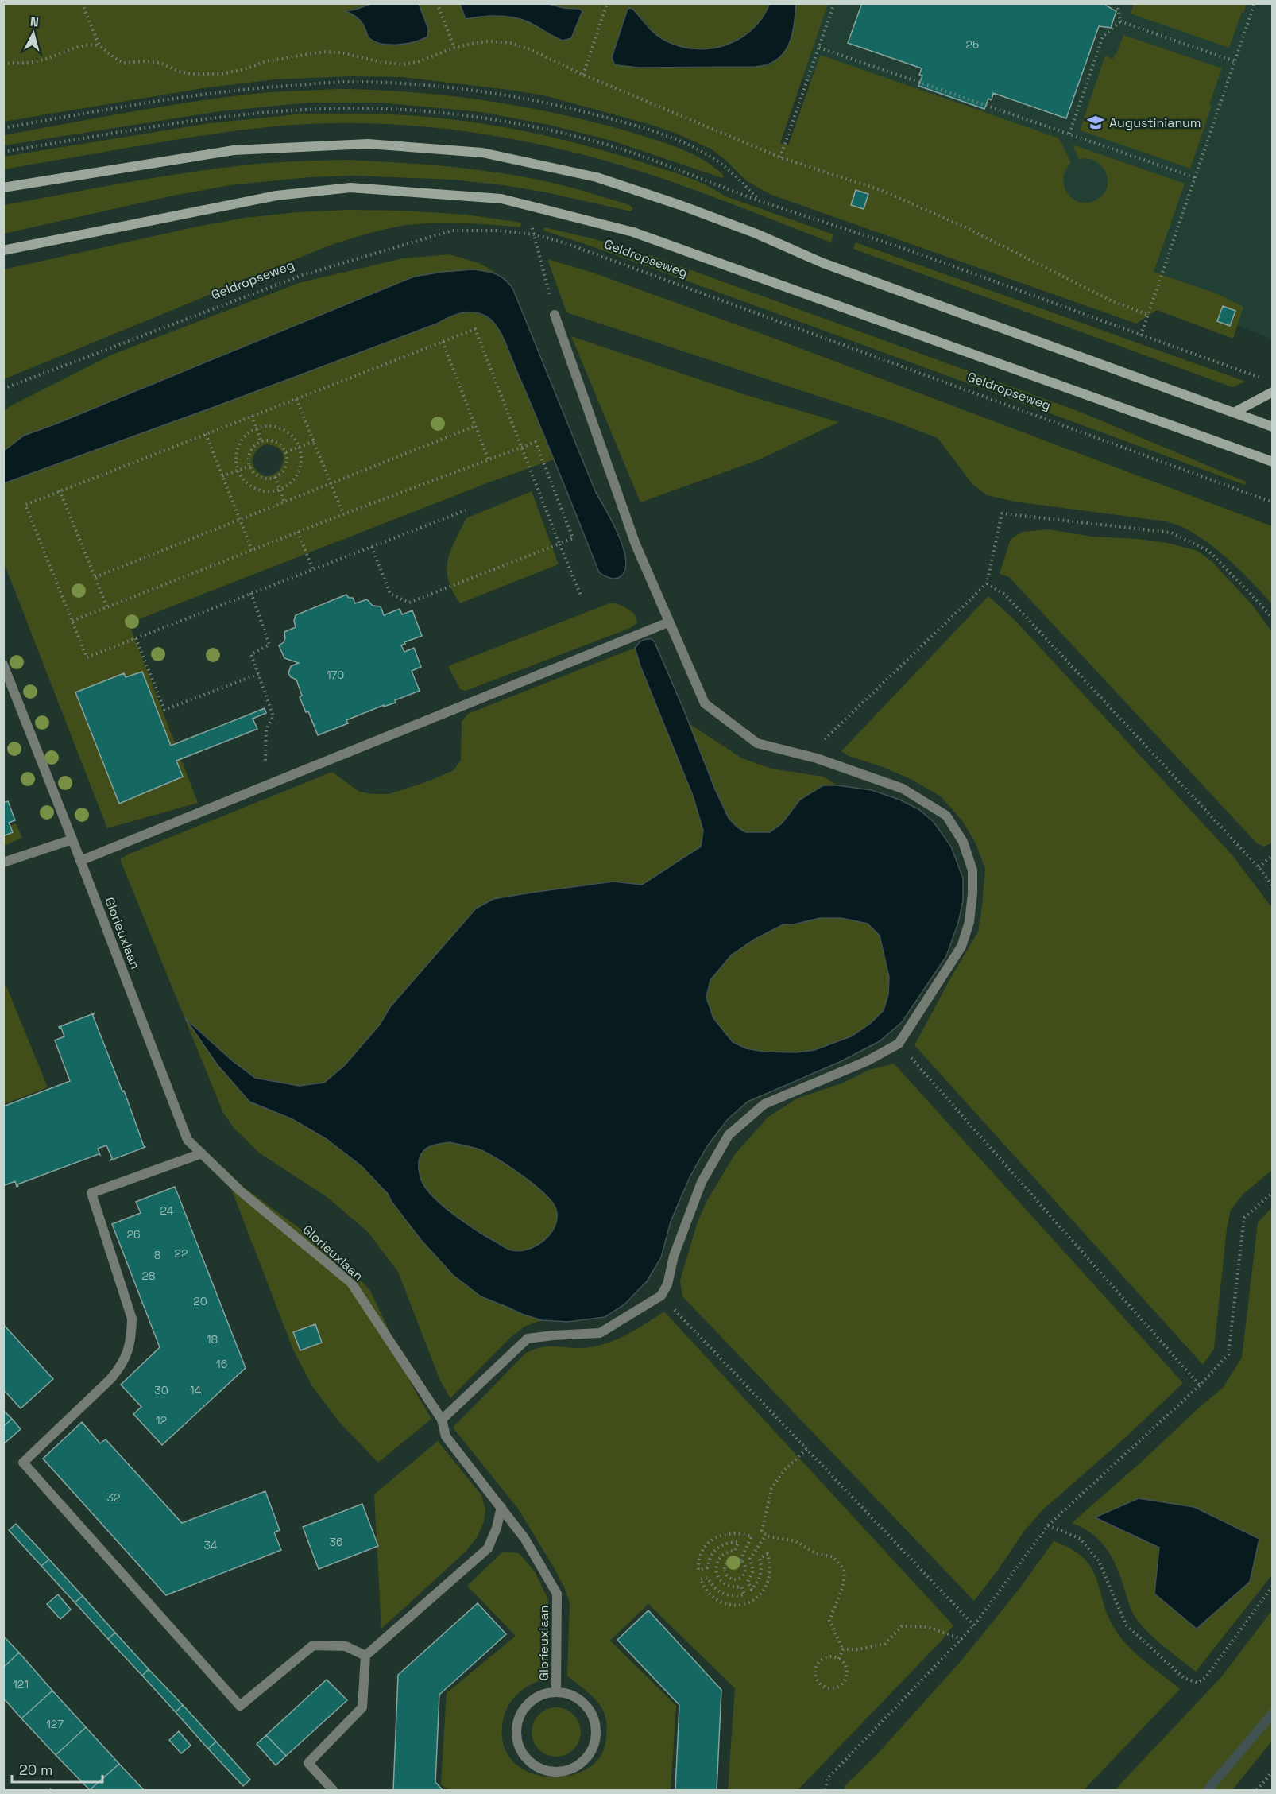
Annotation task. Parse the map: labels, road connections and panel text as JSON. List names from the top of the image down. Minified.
{"streets":{"main road":["Geldropseweg"],"street":["Glorieuxlaan"]},"places":{"school or university":["Augustinianum"]},"house_numbers":["25","170","24","26","22","8","28","20","18","16","30","14","12","32","36","34","121","127"],"scale_bar":"20 m","north":"top"}
